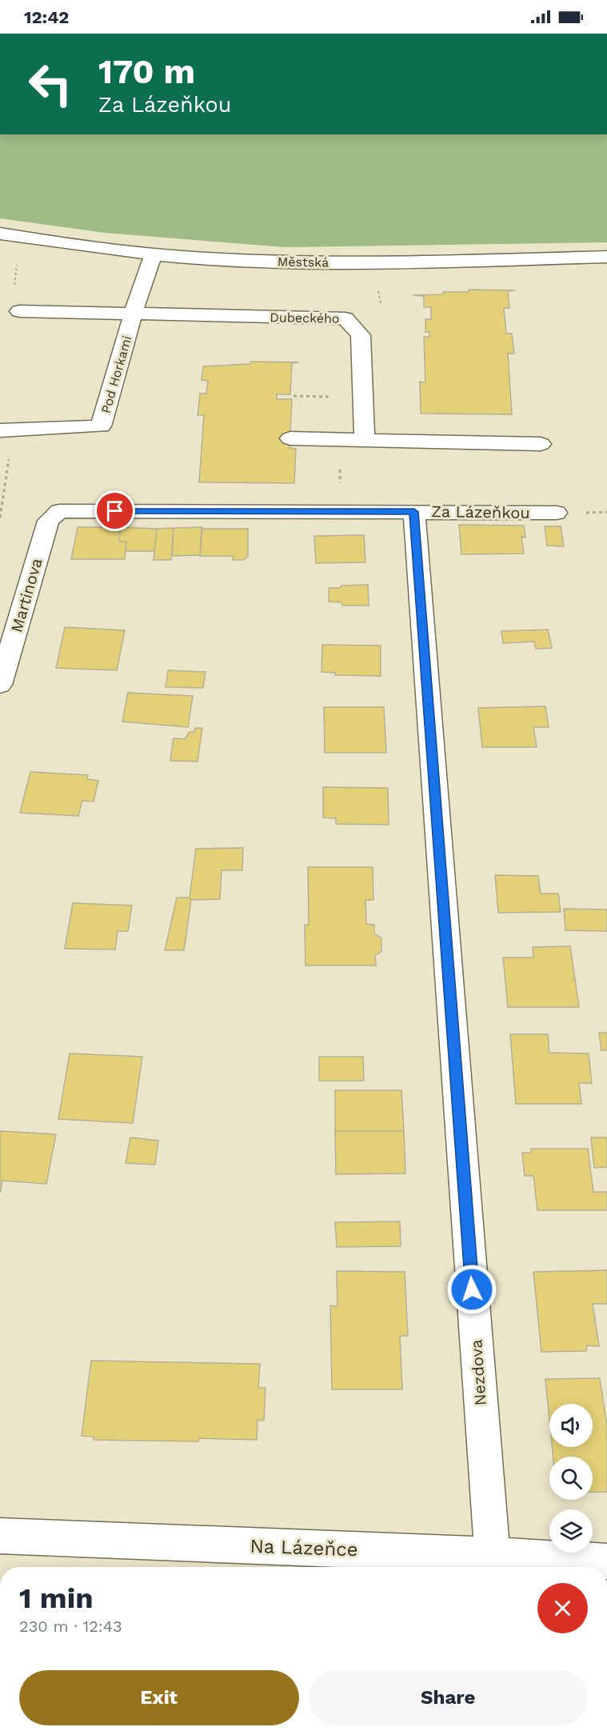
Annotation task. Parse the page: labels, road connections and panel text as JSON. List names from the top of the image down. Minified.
{"streets":{"street":["Městská","Dubeckého","Pod Horkami","Za Lázeňkou","Martinova","Nezdova","Na Lázeňce"]},"crossings":[["Městská","Pod Horkami"],["Dubeckého","Pod Horkami"],["Za Lázeňkou","Martinova"],["Za Lázeňkou","Nezdova"],["Nezdova","Na Lázeňce"]],"page":{"status":"12:42","turn":["170 m","Za Lázeňkou"],"heading":["1 min","230 m · 12:43"],"buttons":["Exit","Share"]}}
